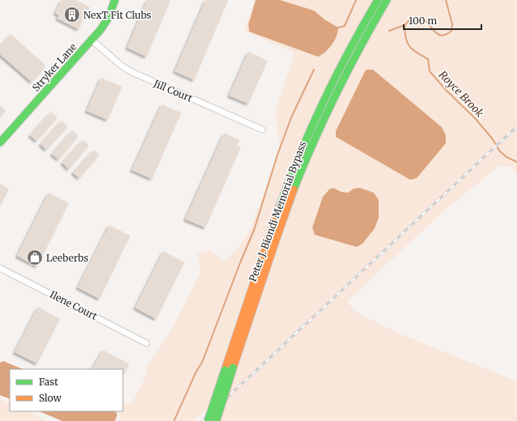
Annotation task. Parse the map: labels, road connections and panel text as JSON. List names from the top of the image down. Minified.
{"streets":{"main road":["Stryker Lane","Peter J. Biondi Memorial Bypass"],"street":["Jill Court","Ilene Court"]},"crossings":[["Stryker Lane","Jill Court"]],"water":["Royce Brook"],"places":{"building":["NexT Fit Clubs"],"shop":["Leeberbs"]},"legend":["Fast","Slow"],"scale_bar":"100 m"}
